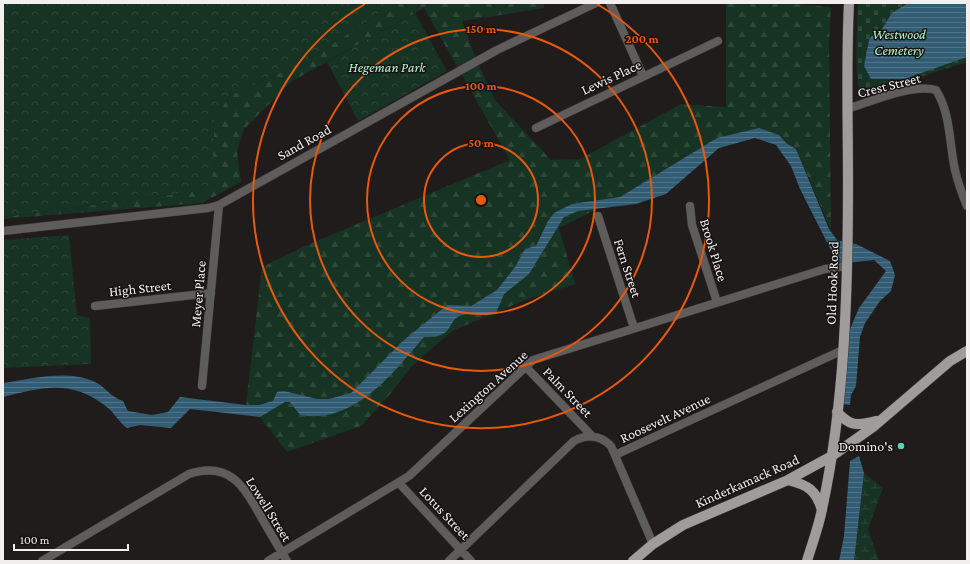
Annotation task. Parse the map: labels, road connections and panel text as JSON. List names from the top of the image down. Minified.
{"streets":{"main road":["Old Hook Road","Kinderkamack Road"],"street":["Lewis Place","Crest Street","Sand Road","Brook Place","Fern Street","High Street","Meyer Place","Lexington Avenue","Palm Street","Roosevelt Avenue","Lowell Street","Lotus Street"]},"crossings":[["Crest Street","Old Hook Road"],["Sand Road","Meyer Place"],["Brook Place","Lexington Avenue"],["Fern Street","Lexington Avenue"],["Old Hook Road","Lexington Avenue"],["Old Hook Road","Roosevelt Avenue"],["Old Hook Road","Kinderkamack Road"],["High Street","Meyer Place"],["Lexington Avenue","Palm Street"],["Lexington Avenue","Lowell Street"],["Lexington Avenue","Lotus Street"],["Palm Street","Roosevelt Avenue"]],"parks":["Westwood Cemetery","Hegeman Park"],"places":["Domino's"],"scale_bar":"100 m","rings":["150 m","200 m","100 m","50 m"]}
